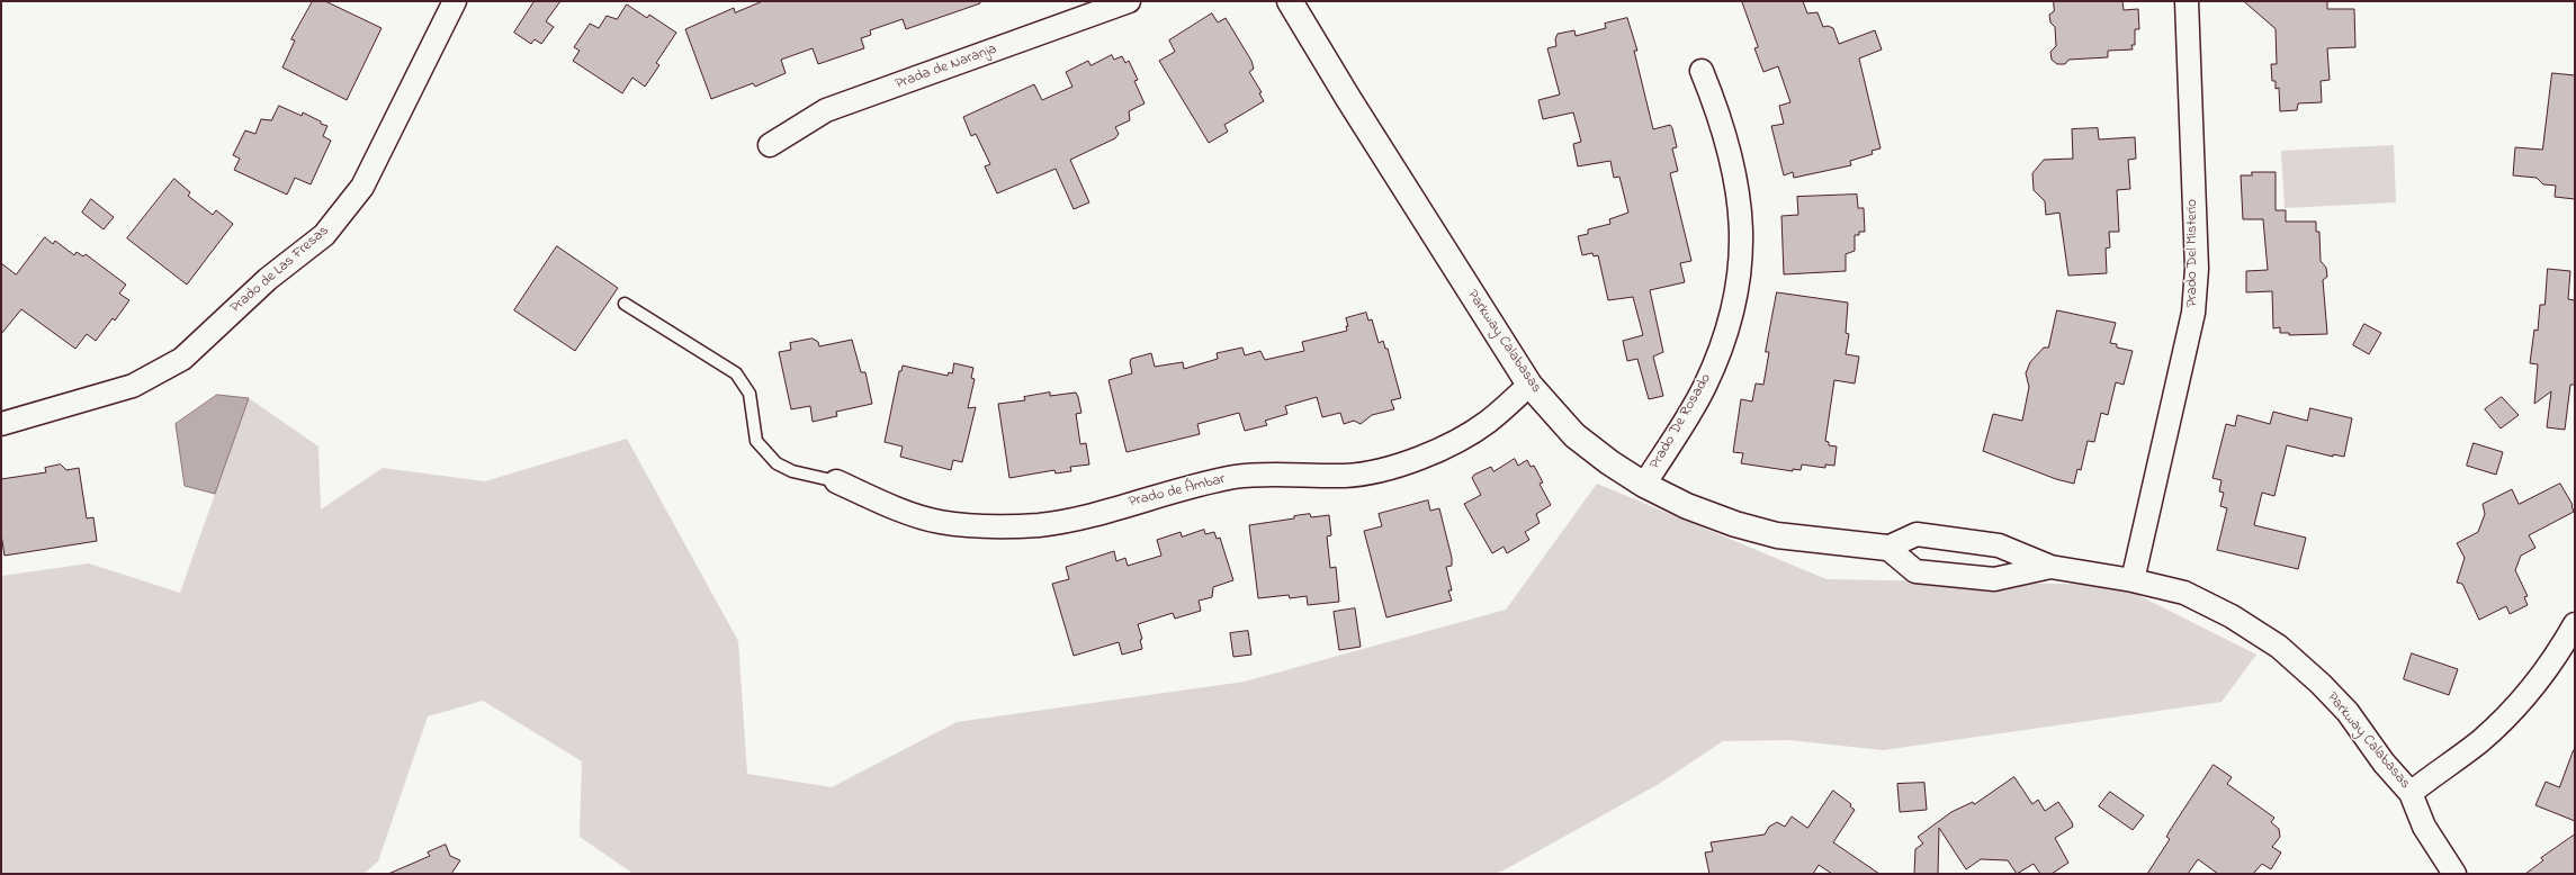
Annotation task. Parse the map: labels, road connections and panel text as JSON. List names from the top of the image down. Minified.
{"streets":{"street":["Prada de Naranja","Prado Del Misterio","Prado de Las Fresas","Parkway Calabasas","Prado De Rosado","Prado de Ámbar"]},"crossings":[["Prado Del Misterio","Parkway Calabasas"],["Parkway Calabasas","Prado De Rosado"],["Parkway Calabasas","Prado de Ámbar"]]}
